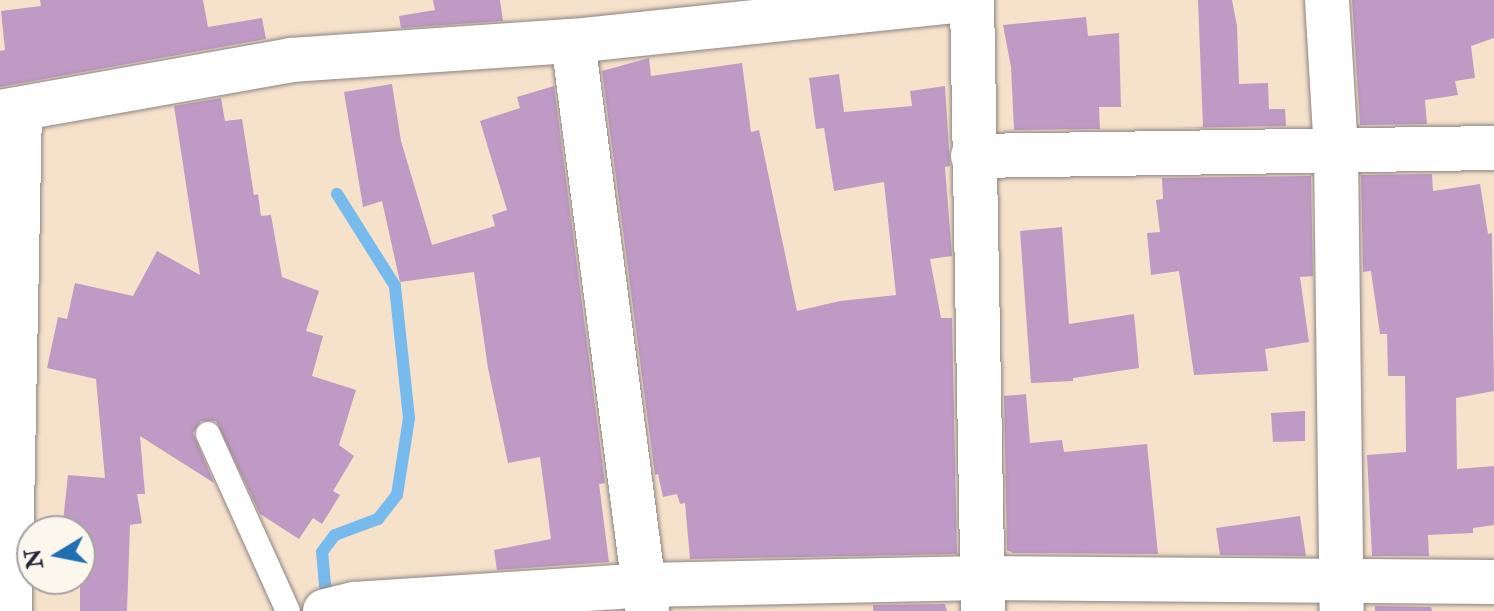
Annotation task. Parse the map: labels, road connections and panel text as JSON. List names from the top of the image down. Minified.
{"north":"left"}
